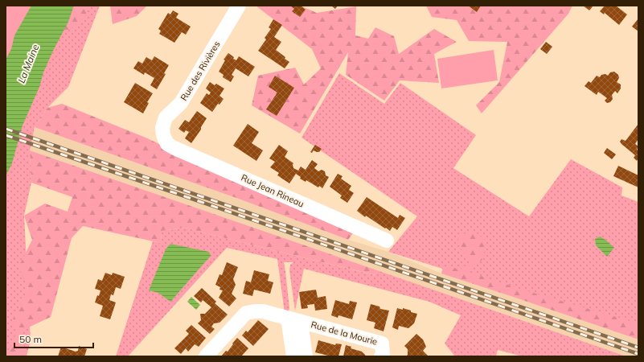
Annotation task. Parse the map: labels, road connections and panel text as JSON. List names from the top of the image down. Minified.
{"streets":{"street":["Rue des Rivières","Rue Jean Rineau","Rue de la Mourie"]},"crossings":[["Rue des Rivières","Rue Jean Rineau"]],"water":["La Maine"],"scale_bar":"50 m"}
